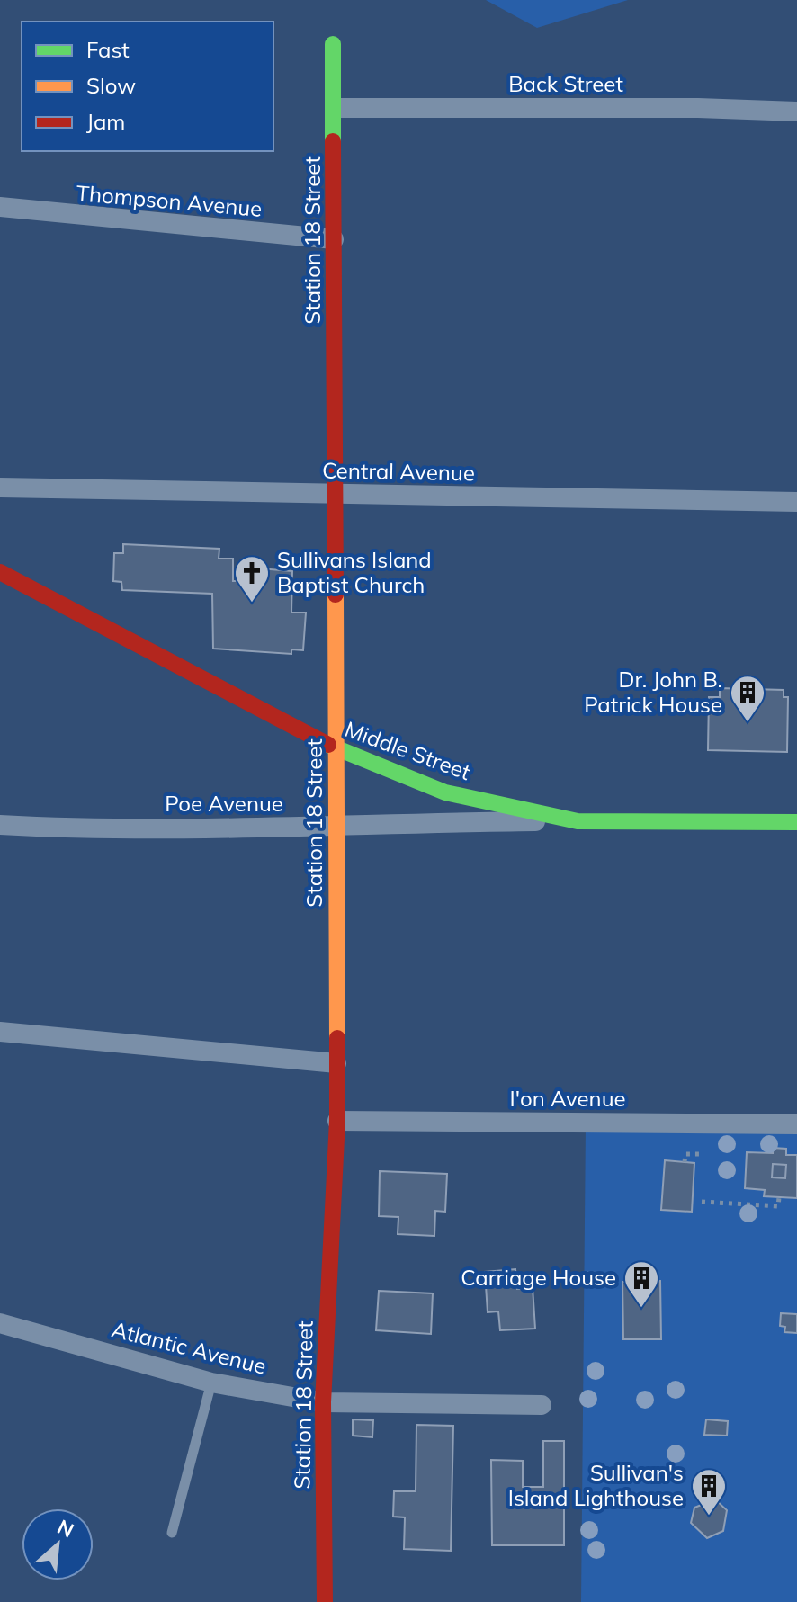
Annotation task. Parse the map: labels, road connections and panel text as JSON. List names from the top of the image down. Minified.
{"streets":{"street":["Back Street","Thompson Avenue","Station 18 Street","Central Avenue","Middle Street","Poe Avenue","I'on Avenue","Atlantic Avenue"]},"crossings":[["Back Street","Station 18 Street"],["Thompson Avenue","Station 18 Street"],["Station 18 Street","Central Avenue"],["Station 18 Street","Middle Street"],["Station 18 Street","Poe Avenue"],["Station 18 Street","I'on Avenue"],["Station 18 Street","Atlantic Avenue"],["Middle Street","Poe Avenue"]],"places":{"church":["Sullivans Island Baptist Church"],"building":["Dr. John B. Patrick House","Carriage House","Sullivan's Island Lighthouse"]},"legend":["Fast","Slow","Jam"],"north":"top right"}
